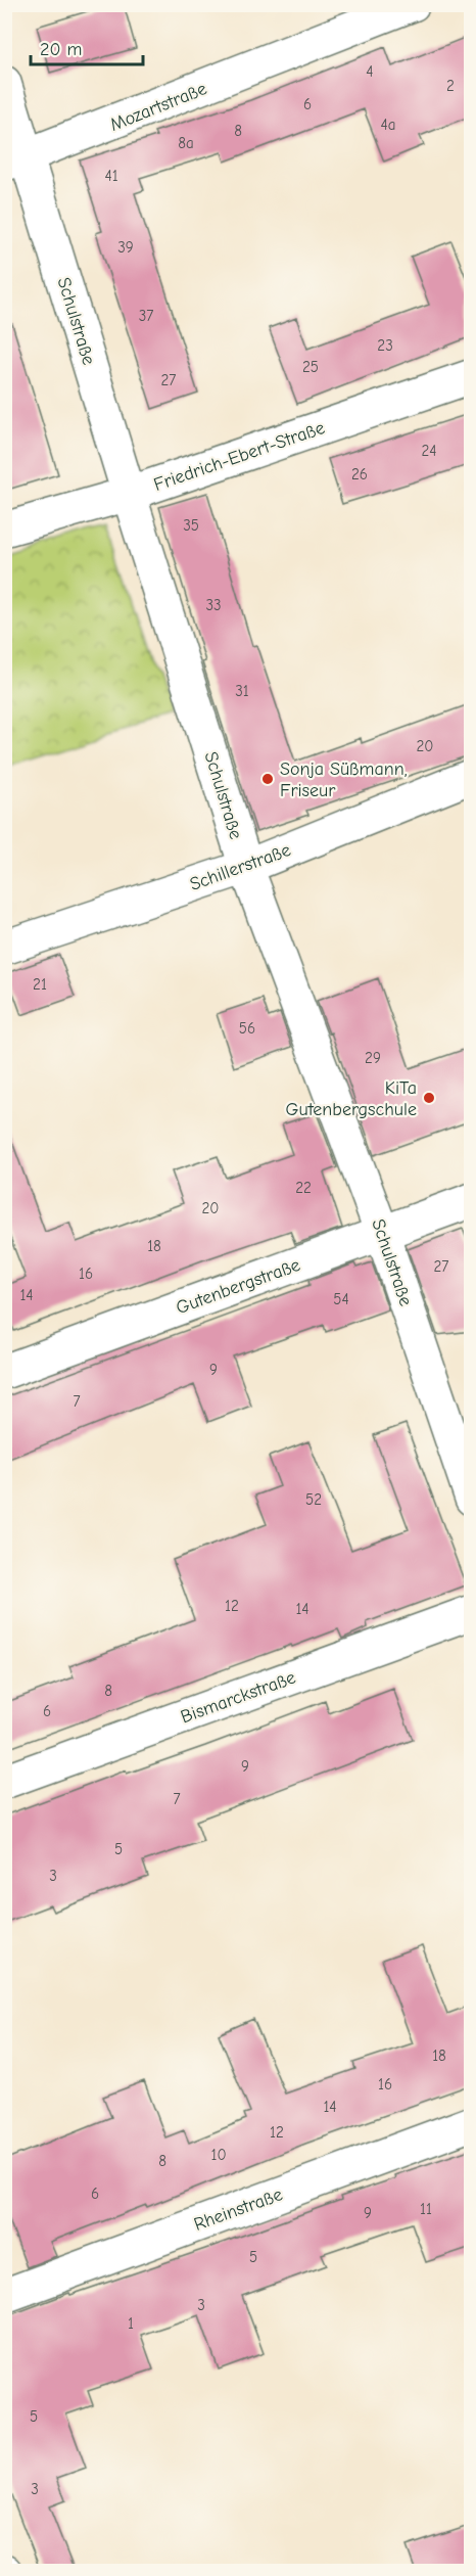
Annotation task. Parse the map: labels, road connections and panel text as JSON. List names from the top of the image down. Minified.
{"streets":{"street":["Mozartstraße","Schulstraße","Friedrich-Ebert-Straße","Schillerstraße","Gutenbergstraße","Bismarckstraße","Rheinstraße"]},"crossings":[["Mozartstraße","Schulstraße"],["Schulstraße","Friedrich-Ebert-Straße"],["Schulstraße","Schillerstraße"],["Schulstraße","Gutenbergstraße"]],"places":["Sonja Süßmann, Friseur","KiTa Gutenbergschule"],"house_numbers":["4","2","6","4a","8","8a","41","39","37","23","25","27","24","26","35","33","31","20","21","56","29","22","20","18","27","16","14","54","9","7","52","12","14","8","6","9","7","5","3","18","16","14","12","10","8","6","11","9","5","3","1","5","3"],"scale_bar":"20 m"}
